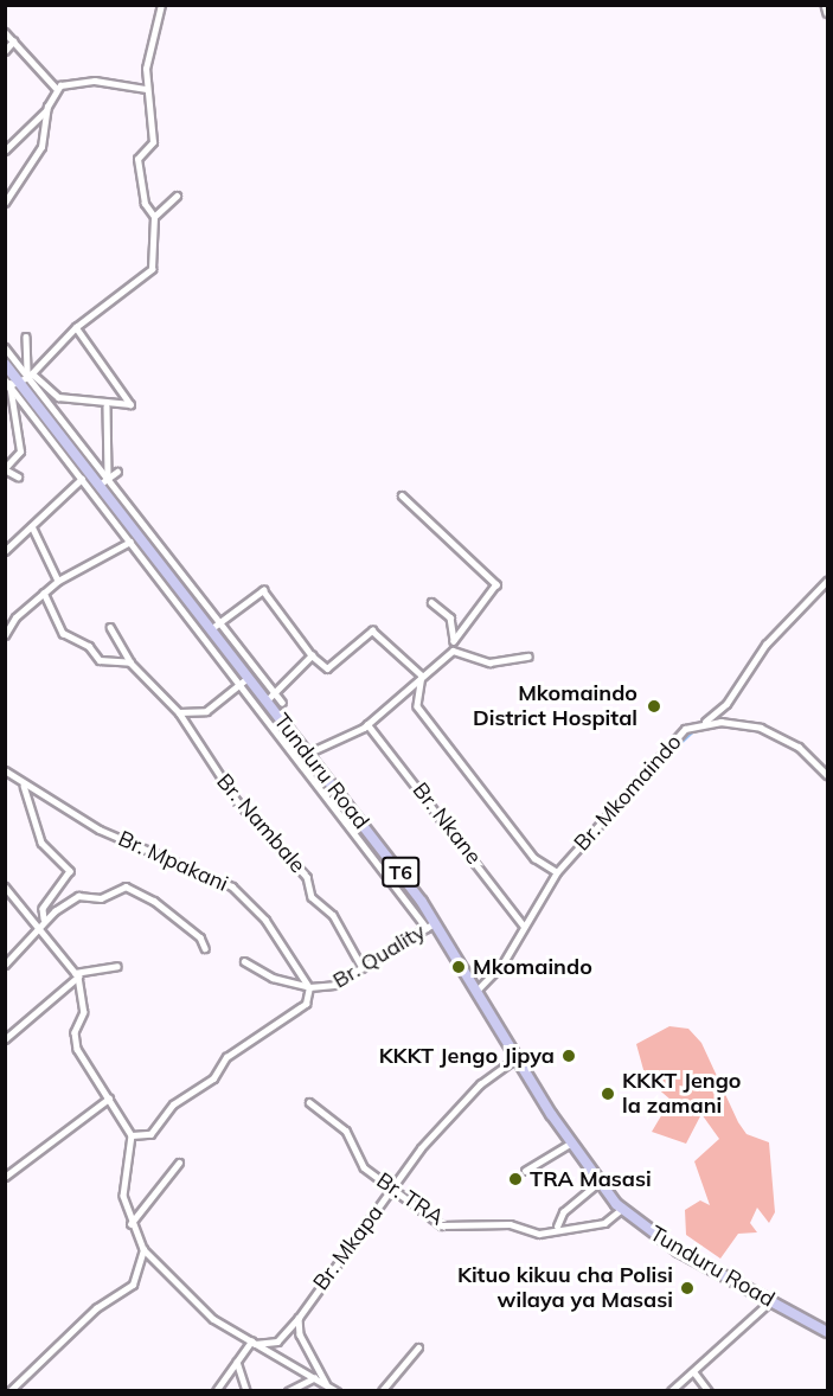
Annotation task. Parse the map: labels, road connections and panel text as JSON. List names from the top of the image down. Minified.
{"streets":{"highway":["Tunduru Road","T6"],"street":["Br. Mkomaindo","Br. Nambale","Br. Nkane","Br. Mpakani","Br. Quality","Br. TRA","Br. Mkapa"]},"crossings":[["Tunduru Road","Br. Mkomaindo"],["Tunduru Road","Br. Quality"],["Tunduru Road","Br. TRA"],["Tunduru Road","Br. Mkapa"],["Br. Mkomaindo","Br. Nkane"],["Br. Nambale","Br. Quality"],["Br. Mpakani","Br. Quality"],["Br. TRA","Br. Mkapa"]],"places":["Mkomaindo District Hospital","Mkomaindo","KKKT Jengo Jipya","KKKT Jengo la zamani","TRA Masasi","Kituo kikuu cha Polisi wilaya ya Masasi"]}
